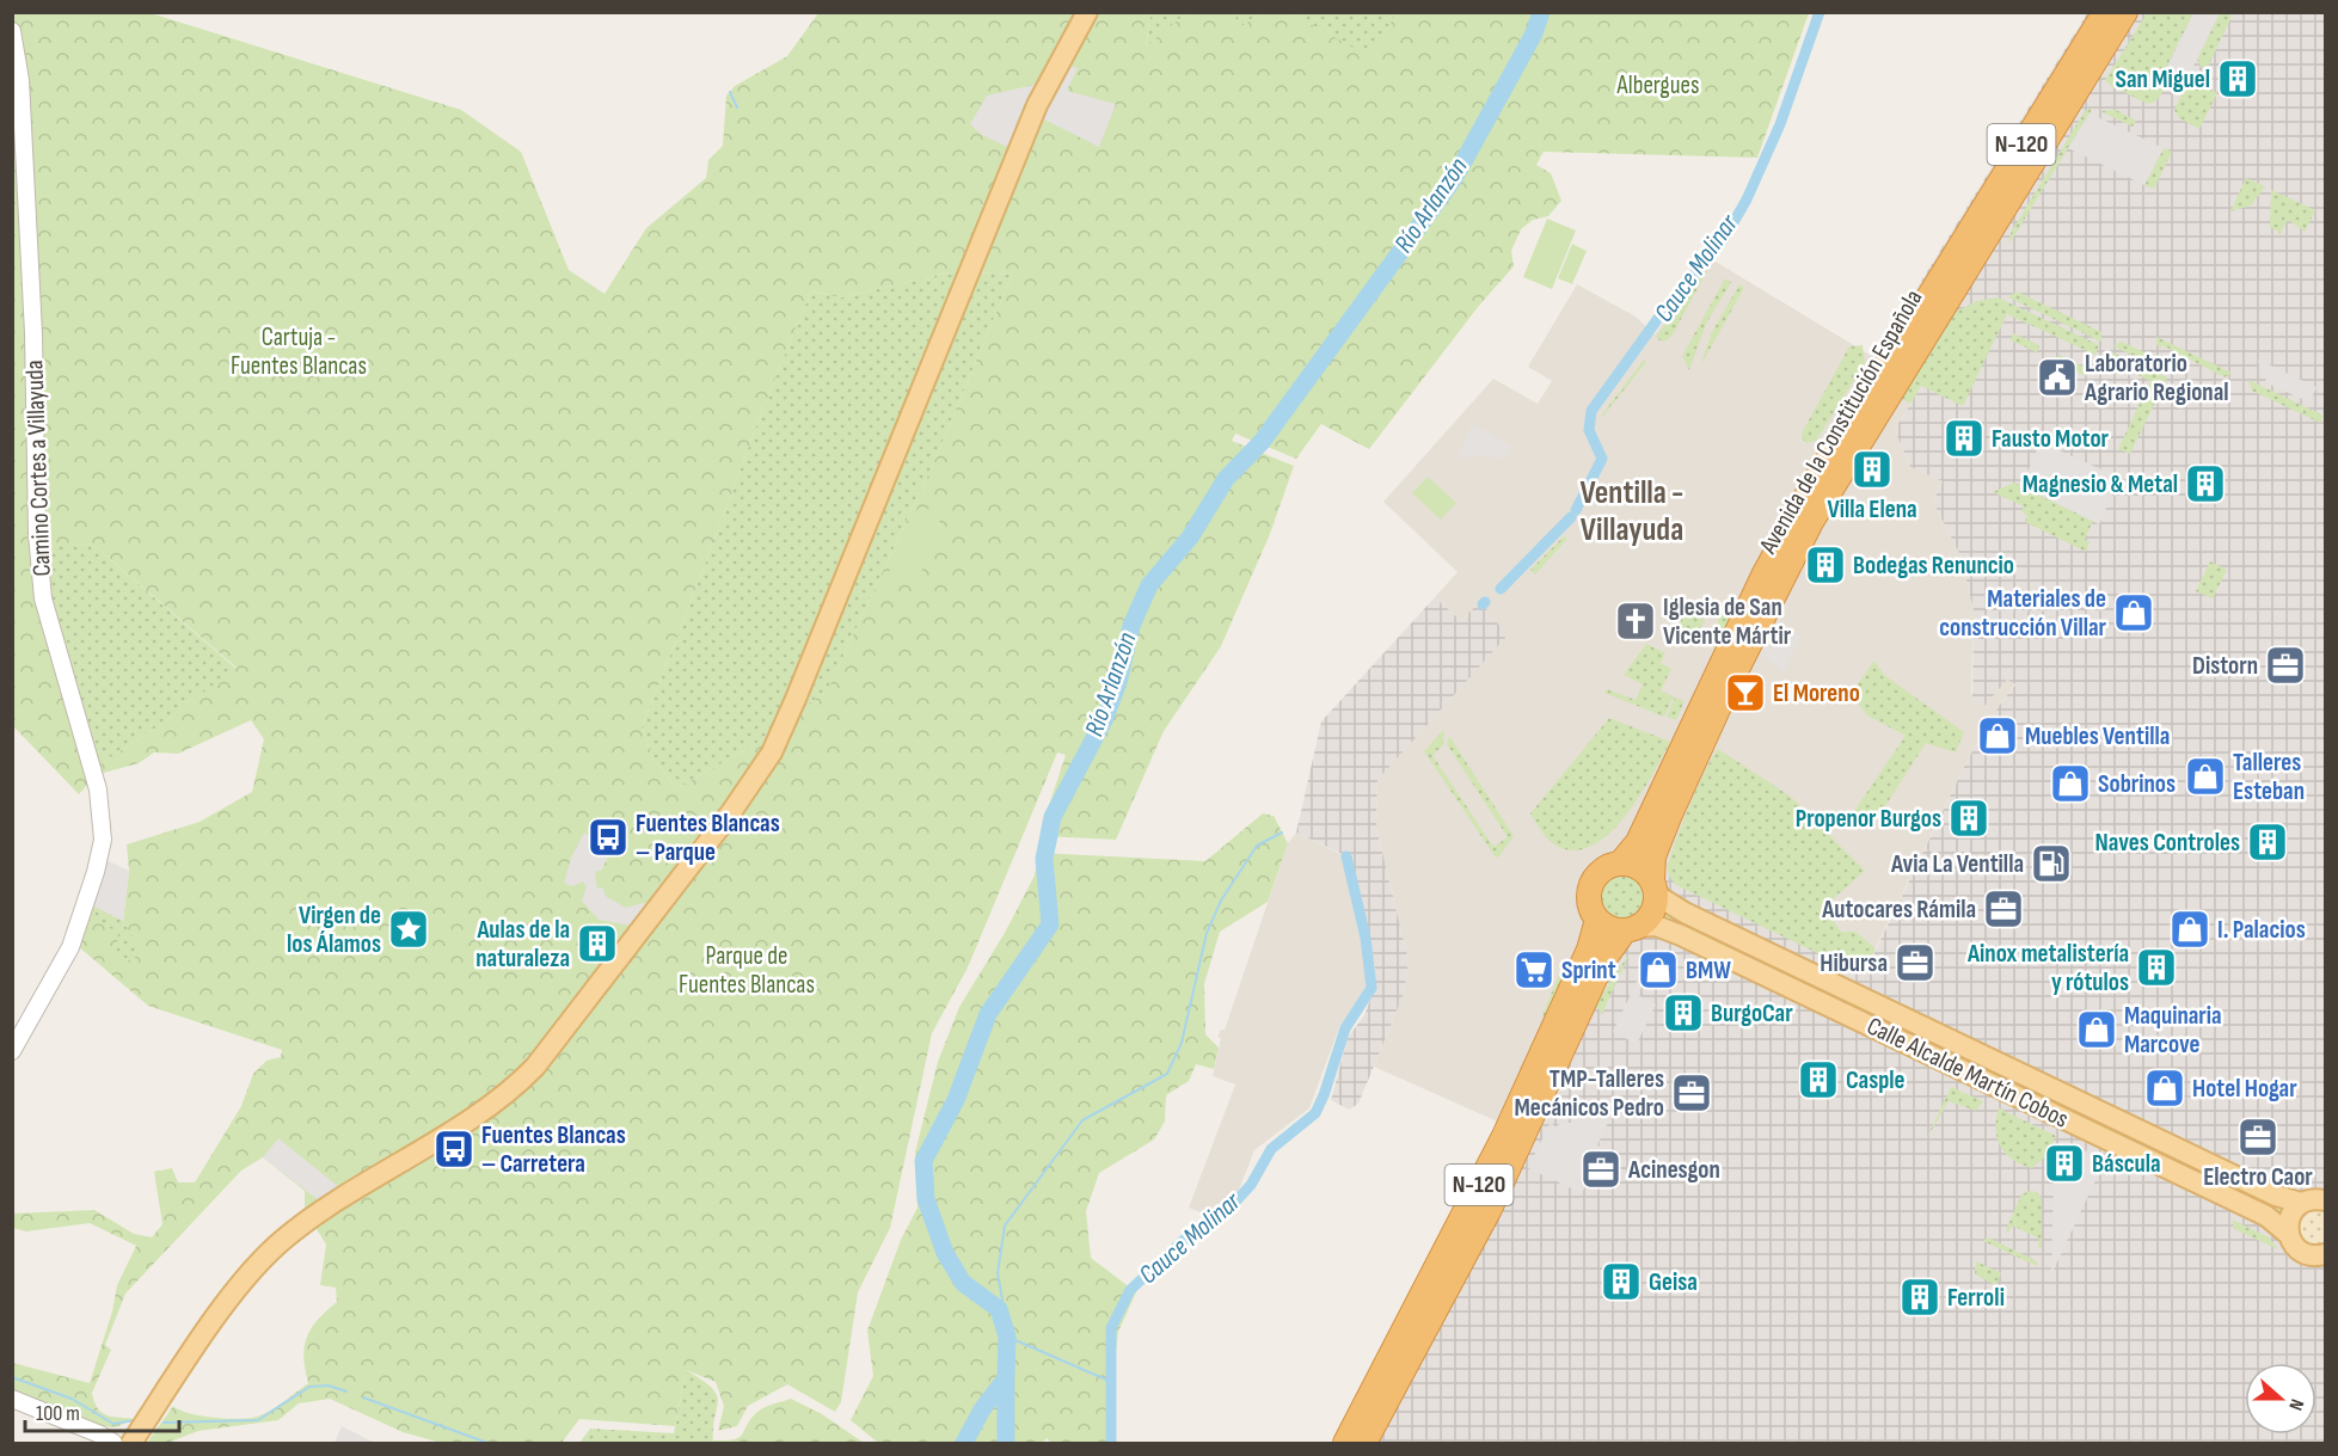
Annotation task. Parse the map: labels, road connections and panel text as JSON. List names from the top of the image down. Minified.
{"streets":{"highway":["N-120","Avenida de la Constitución Española"],"main road":["Calle Alcalde Martín Cobos"],"street":["Camino Cortes a Villayuda"]},"crossings":[["N-120","Avenida de la Constitución Española"],["N-120","Calle Alcalde Martín Cobos"],["Avenida de la Constitución Española","Calle Alcalde Martín Cobos"]],"districts":["Ventilla - Villayuda"],"water":["Río Arlanzón","Cauce Molinar"],"parks":["Albergues","Cartuja - Fuentes Blancas","Parque de Fuentes Blancas"],"places":{"building":["San Miguel","Fausto Motor","Villa Elena","Magnesio & Metal","Bodegas Renuncio","Propenor Burgos","Naves Controles","Aulas de la naturaleza","Ainox metalistería y rótulos","BurgoCar","Casple","Báscula","Geisa","Ferroli"],"public building":["Laboratorio Agrario Regional"],"shop":["Materiales de construcción Villar","Muebles Ventilla","Talleres Esteban","Sobrinos","I. Palacios","BMW","Maquinaria Marcove","Hotel Hogar"],"church":["Iglesia de San Vicente Mártir"],"office":["Distorn","Autocares Rámila","Hibursa","TMP-Talleres Mecánicos Pedro","Electro Caor","Acinesgon"],"bar":["El Moreno"],"bus stop":["Fuentes Blancas – Parque","Fuentes Blancas – Carretera"],"fuel station":["Avia La Ventilla"],"place":["Virgen de los Álamos"],"supermarket":["Sprint"]},"scale_bar":"100 m","north":"right"}
